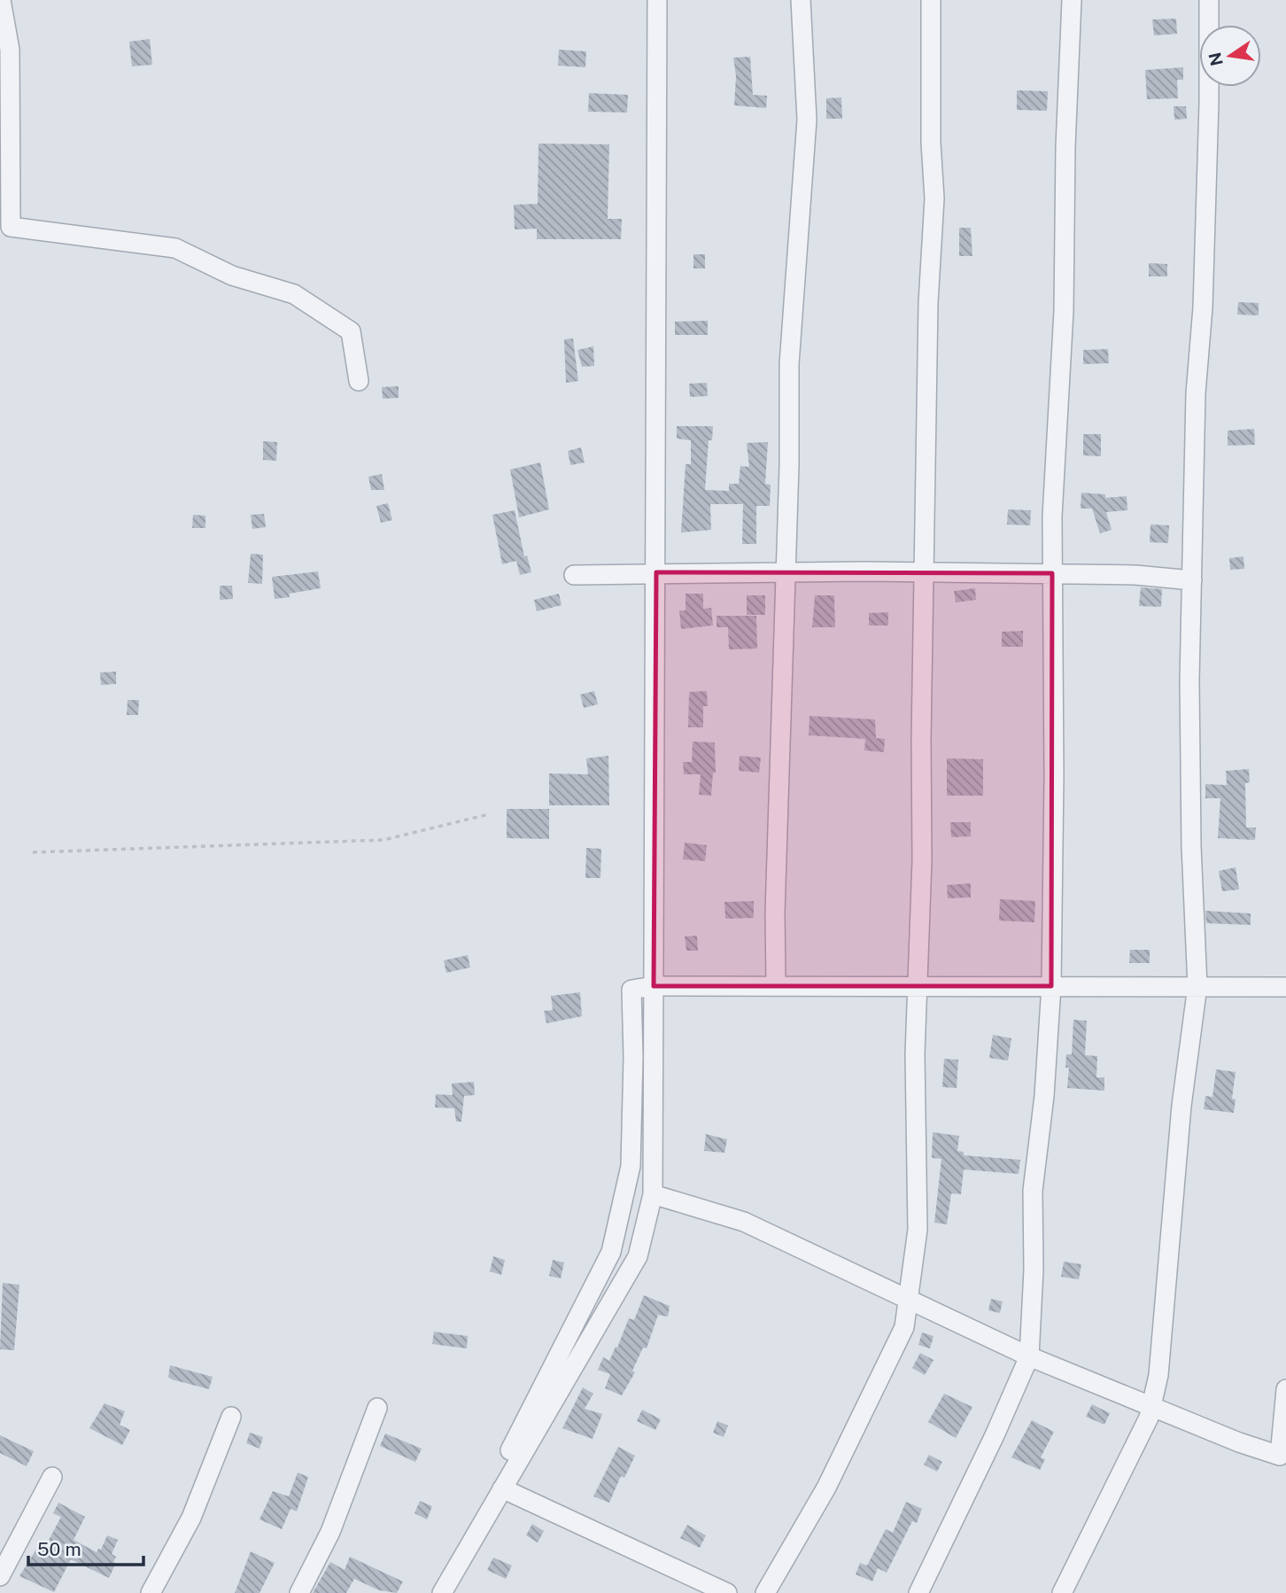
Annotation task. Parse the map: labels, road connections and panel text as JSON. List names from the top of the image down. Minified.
{"scale_bar":"50 m","north":"left"}
